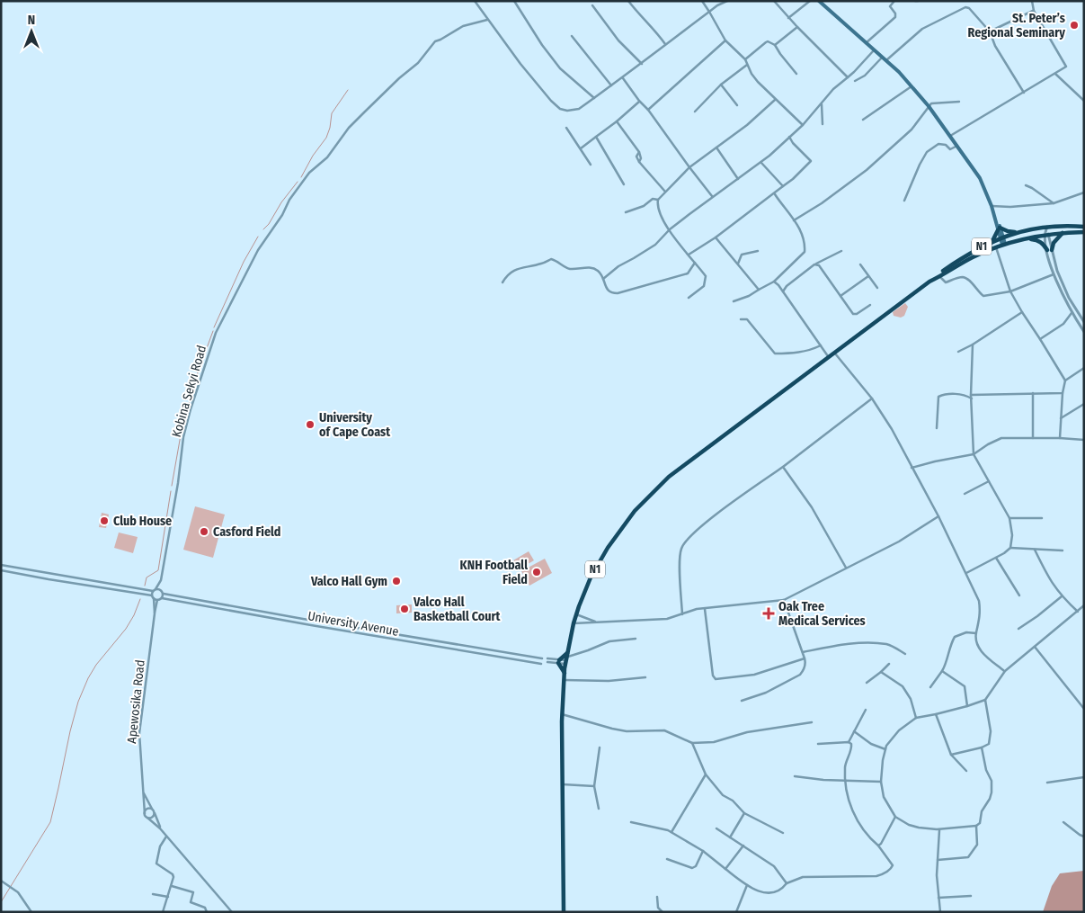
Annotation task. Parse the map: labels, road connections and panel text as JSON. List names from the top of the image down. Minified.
{"streets":{"highway":["N1"],"street":["Kobina Sekyi Road","University Avenue","Apewosika Road"]},"crossings":[["Kobina Sekyi Road","University Avenue"]],"places":{"other":["St. Peter’s Regional Seminary","University of Cape Coast","Club House","Casford Field","KNH Football Field","Valco Hall Gym","Valco Hall Basketball Court"],"health":["Oak Tree Medical Services"]},"north":"top"}
